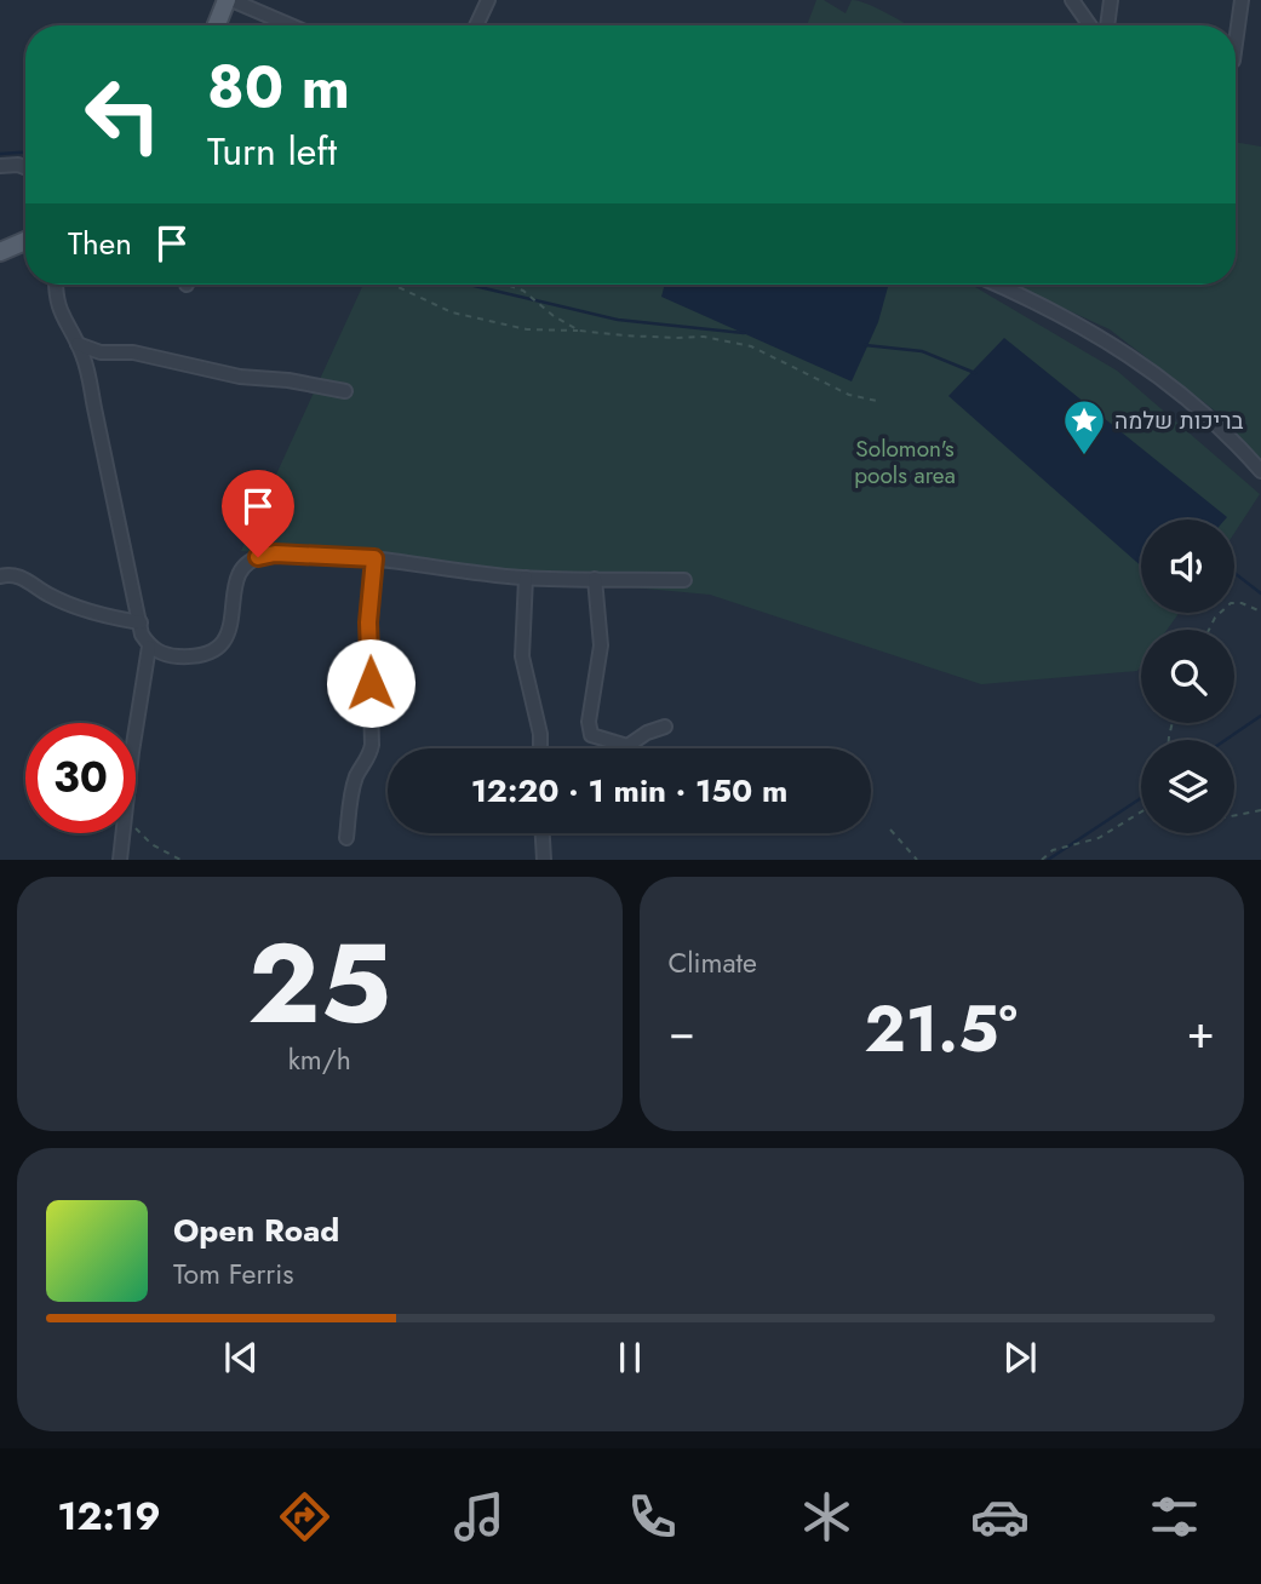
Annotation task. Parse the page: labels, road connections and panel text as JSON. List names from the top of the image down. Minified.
{"parks":["Solomon's pools area"],"places":{"place":["בריכות שלמה"]},"page":{"turn":["80 m","Turn left"],"then":"Then","limit":"30","trip":"12:20 · 1 min · 150 m","tile":[["25","km/h"],"Climate"],"heat":["−","21.5°","+"],"song":["Open Road","Tom Ferris"],"tabs":"12:19"}}
